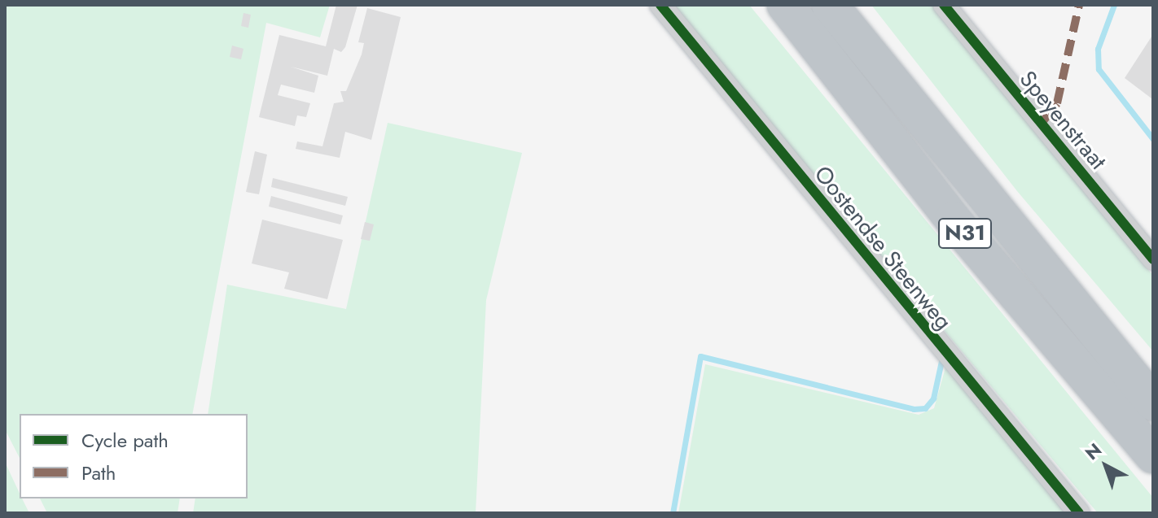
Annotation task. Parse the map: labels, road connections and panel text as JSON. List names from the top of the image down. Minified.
{"streets":{"highway":["N31"],"street":["Speyenstraat","Oostendse Steenweg"]},"legend":["Cycle path","Path"],"north":"top left"}
